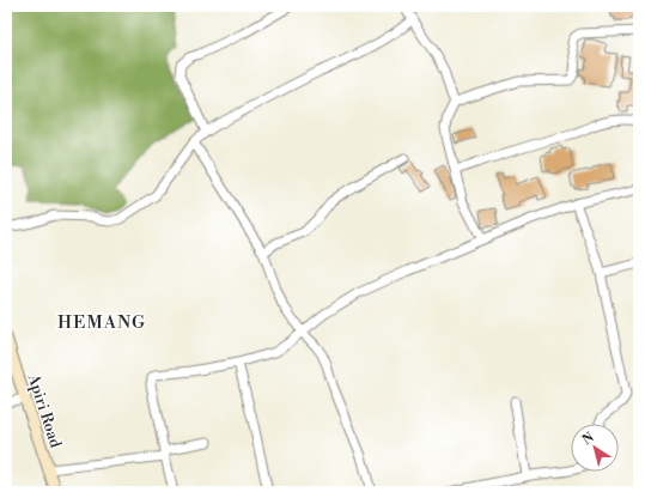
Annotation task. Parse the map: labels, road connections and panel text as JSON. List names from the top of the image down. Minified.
{"streets":{"street":["Apiri Road"]},"districts":["HEMANG"],"north":"top left"}
